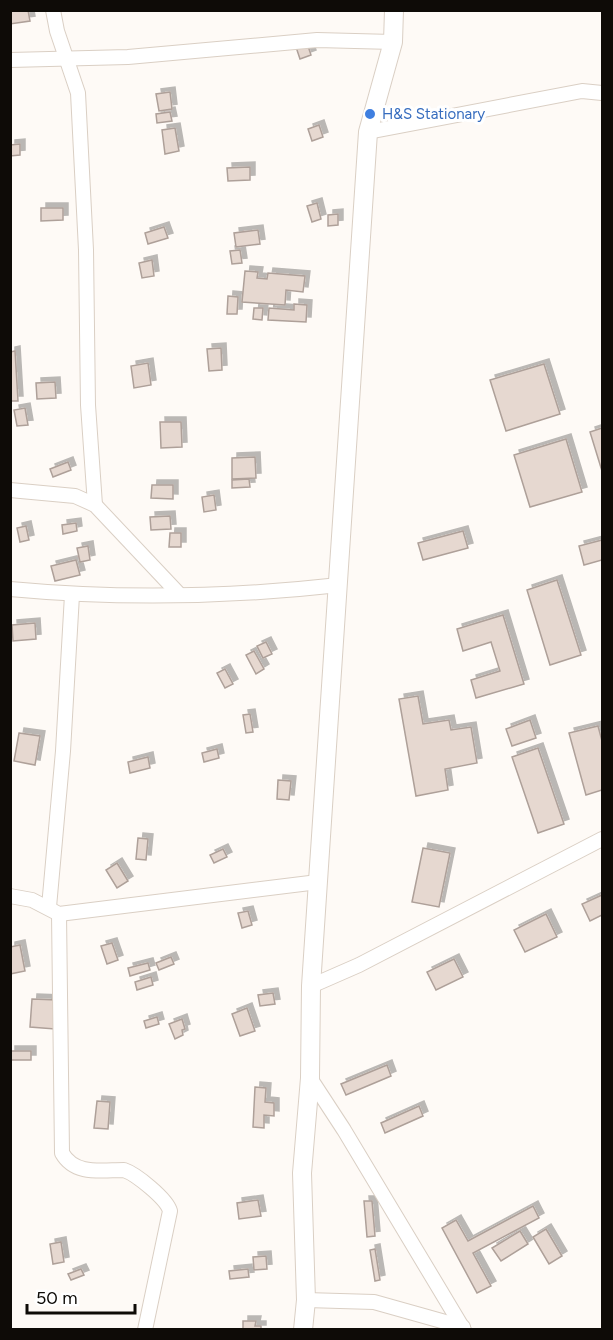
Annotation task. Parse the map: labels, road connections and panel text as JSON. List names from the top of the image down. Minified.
{"places":["H&S Stationary"],"scale_bar":"50 m"}
